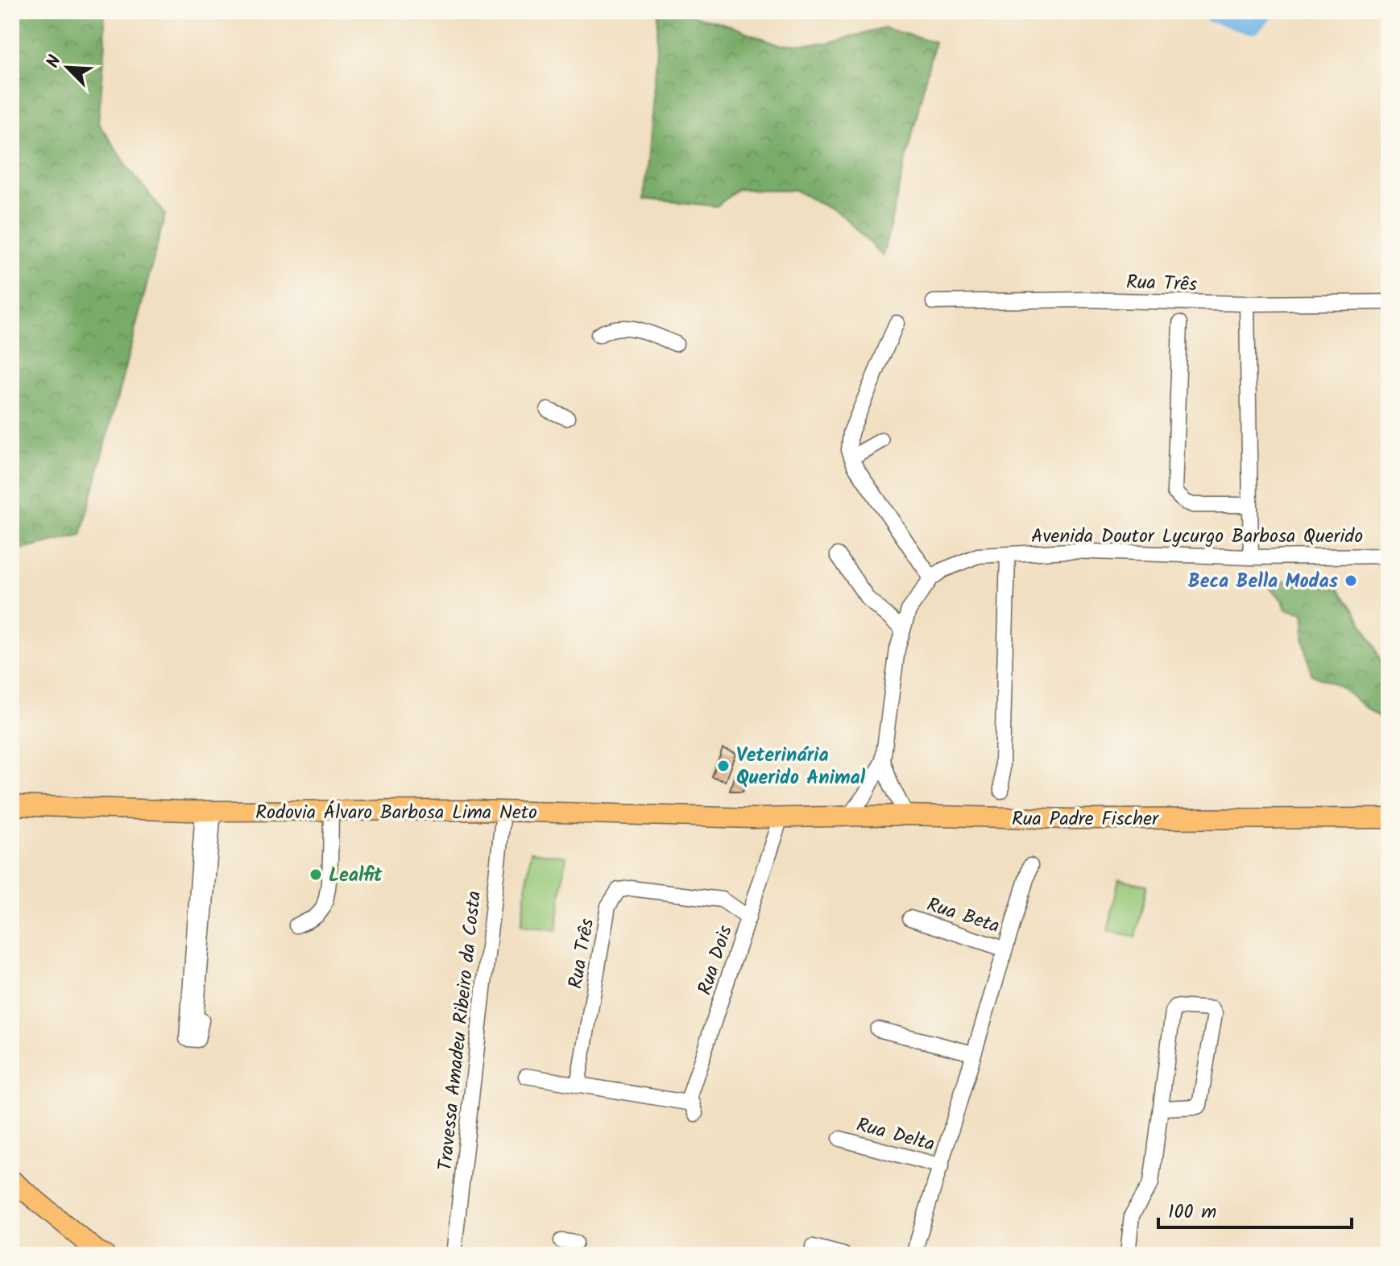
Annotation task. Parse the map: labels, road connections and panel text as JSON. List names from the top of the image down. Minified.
{"streets":{"main road":["Rodovia Álvaro Barbosa Lima Neto","Rua Padre Fischer"],"street":["Rua Três","Avenida Doutor Lycurgo Barbosa Querido","Rua Beta","Rua Dois","Travessa Amadeu Ribeiro da Costa","Rua Delta"]},"crossings":[["Rua Três","Rua Dois"],["Rodovia Álvaro Barbosa Lima Neto","Rua Padre Fischer"],["Rodovia Álvaro Barbosa Lima Neto","Rua Dois"],["Rodovia Álvaro Barbosa Lima Neto","Travessa Amadeu Ribeiro da Costa"],["Rua Padre Fischer","Rua Dois"]],"places":["Beca Bella Modas","Veterinária Querido Animal","Lealfit"],"scale_bar":"100 m","north":"top left"}
